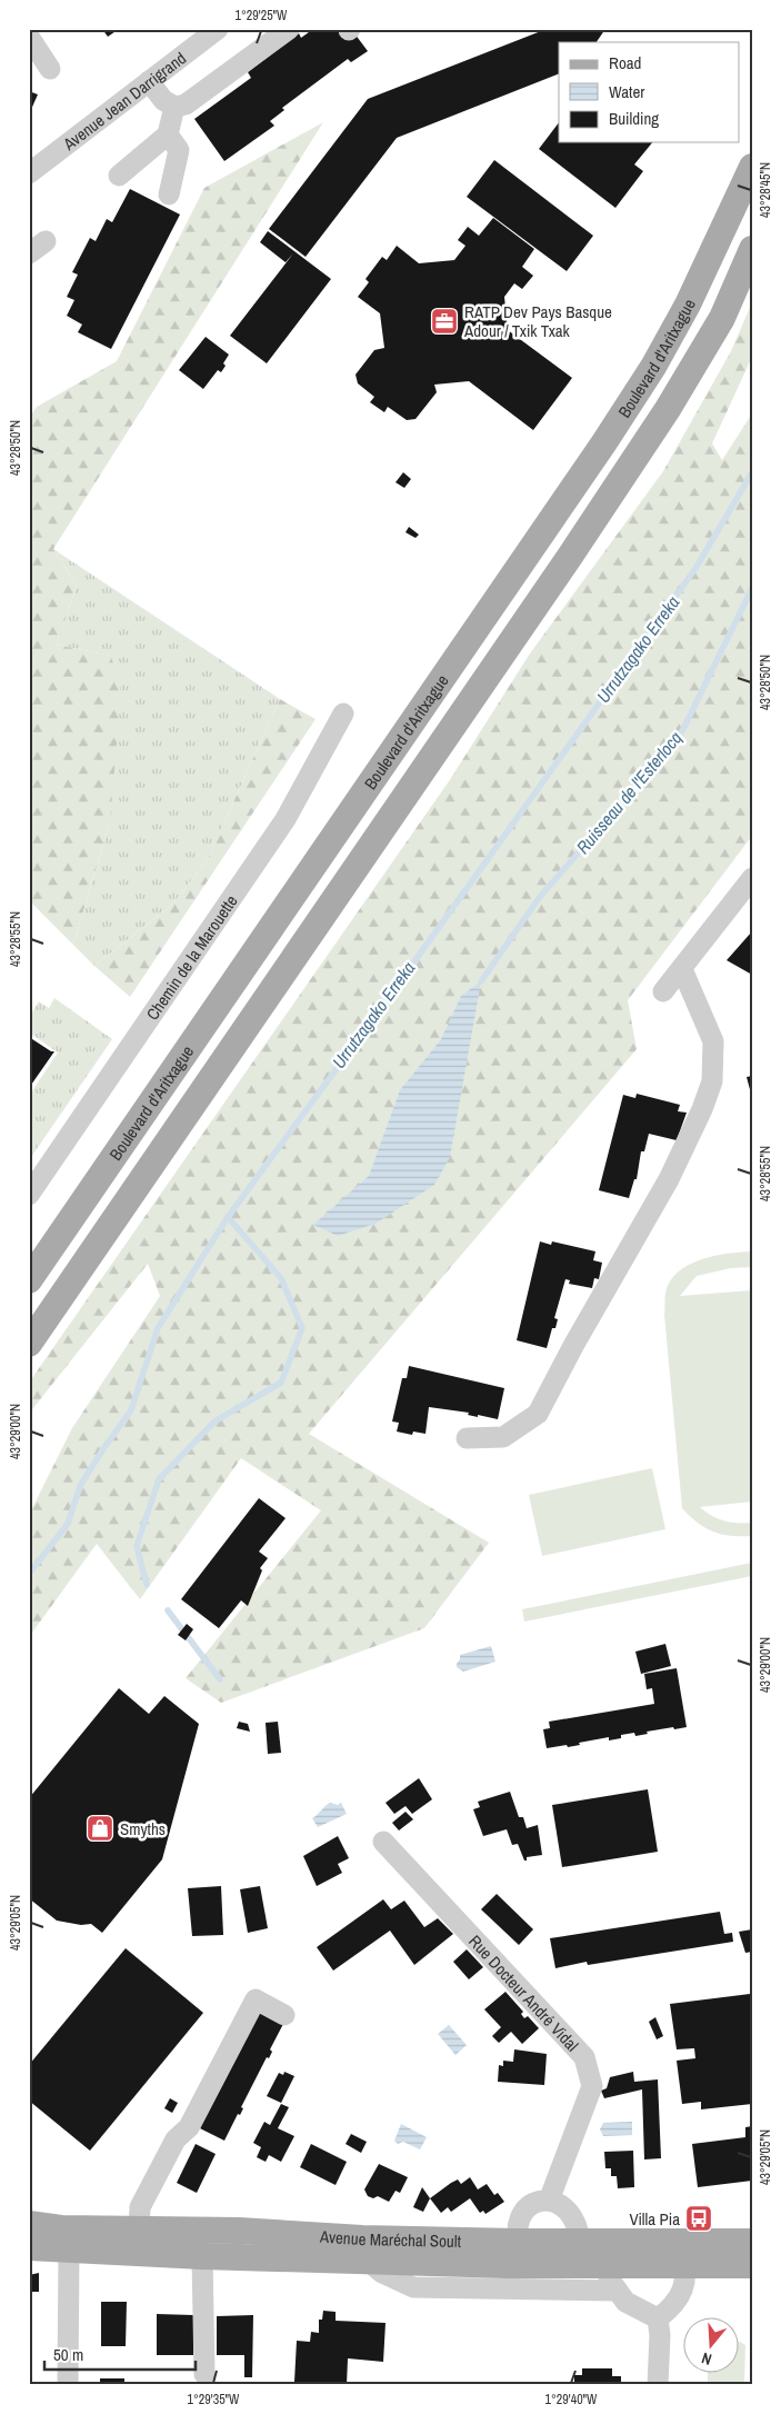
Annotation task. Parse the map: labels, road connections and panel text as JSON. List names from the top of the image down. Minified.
{"streets":{"main road":["Boulevard d'Aritxague","Avenue Maréchal Soult"],"street":["Avenue Jean Darrigrand","Chemin de la Marouette","Rue Docteur André Vidal"]},"water":["Urrutzagako Erreka","Ruisseau de l'Esterlocq"],"places":{"office":["RATP Dev Pays Basque Adour / Txik Txak"],"shop":["Smyths"],"bus stop":["Villa Pia"]},"legend":["Road","Water","Building"],"scale_bar":"50 m","north":"bottom","coordinates":["1°29'25\"W","43°28'45\"N","43°28'50\"N","43°28'55\"N","43°29'00\"N","43°29'05\"N","1°29'35\"W","1°29'40\"W"]}
